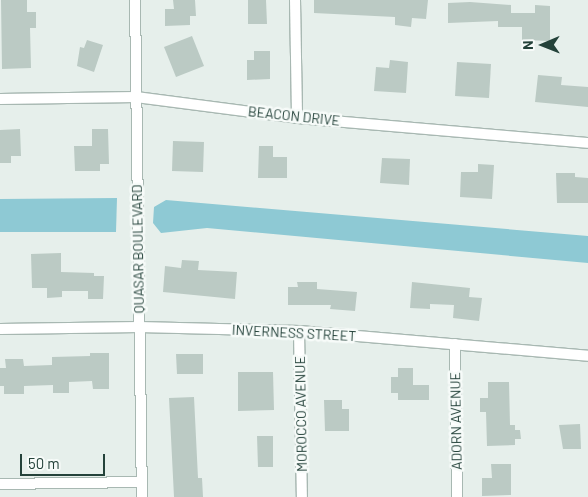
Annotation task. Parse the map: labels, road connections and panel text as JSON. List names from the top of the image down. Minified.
{"streets":{"street":["BEACON DRIVE","QUASAR BOULEVARD","INVERNESS STREET","MOROCCO AVENUE","ADORN AVENUE"]},"crossings":[["BEACON DRIVE","QUASAR BOULEVARD"],["QUASAR BOULEVARD","INVERNESS STREET"],["INVERNESS STREET","MOROCCO AVENUE"],["INVERNESS STREET","ADORN AVENUE"]],"scale_bar":"50 m","north":"left"}
